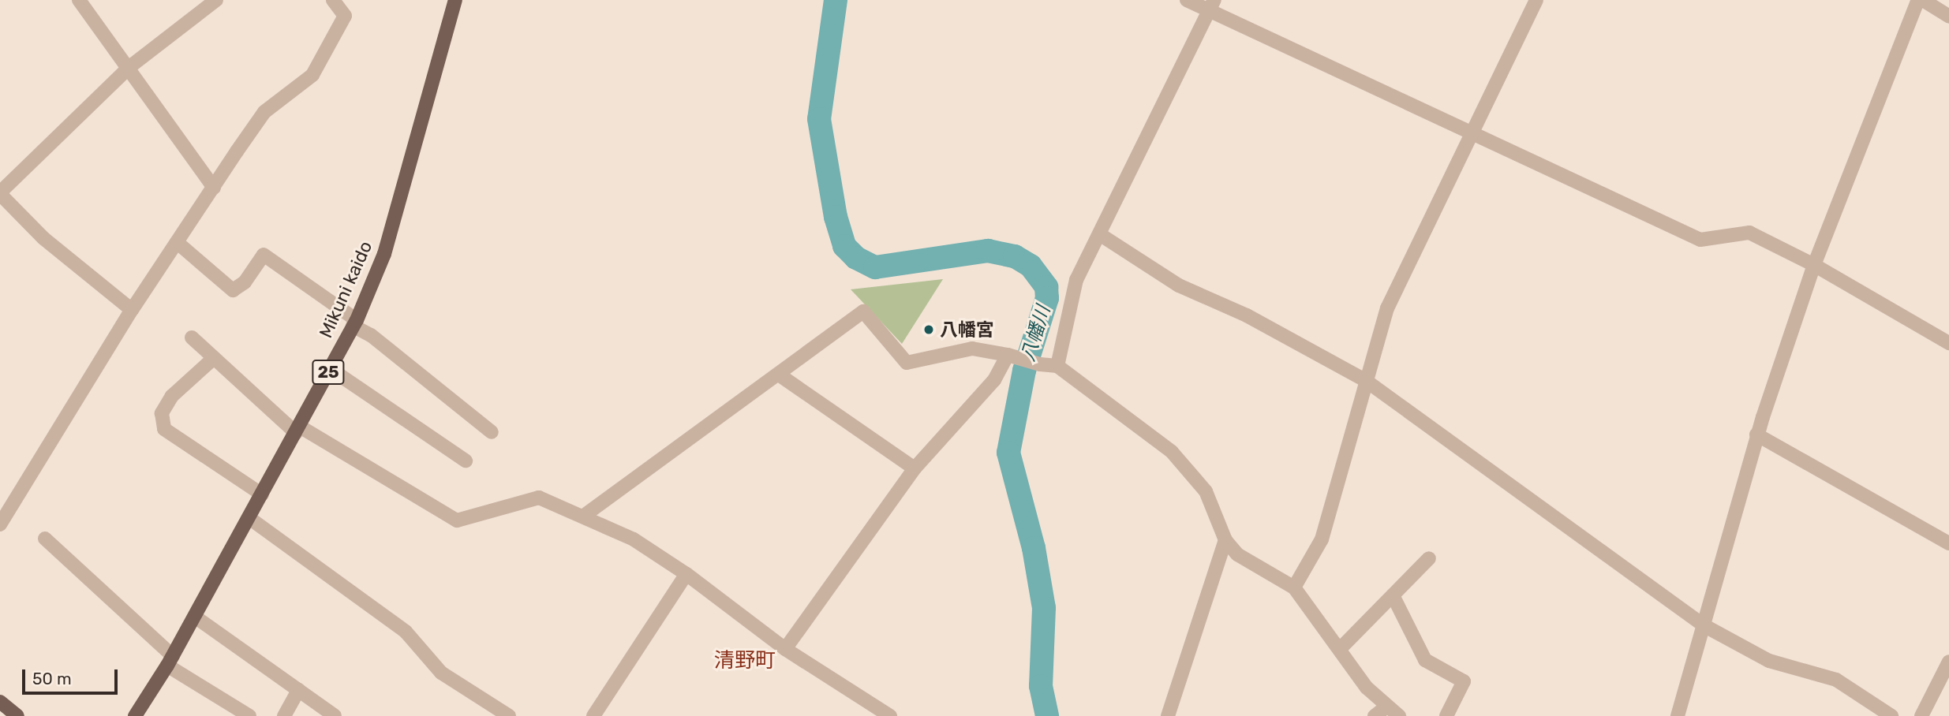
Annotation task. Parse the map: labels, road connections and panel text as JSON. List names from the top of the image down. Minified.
{"streets":{"main road":["Mikuni kaido","25"]},"districts":["清野町"],"water":["八幡川"],"places":["八幡宮"],"scale_bar":"50 m"}
